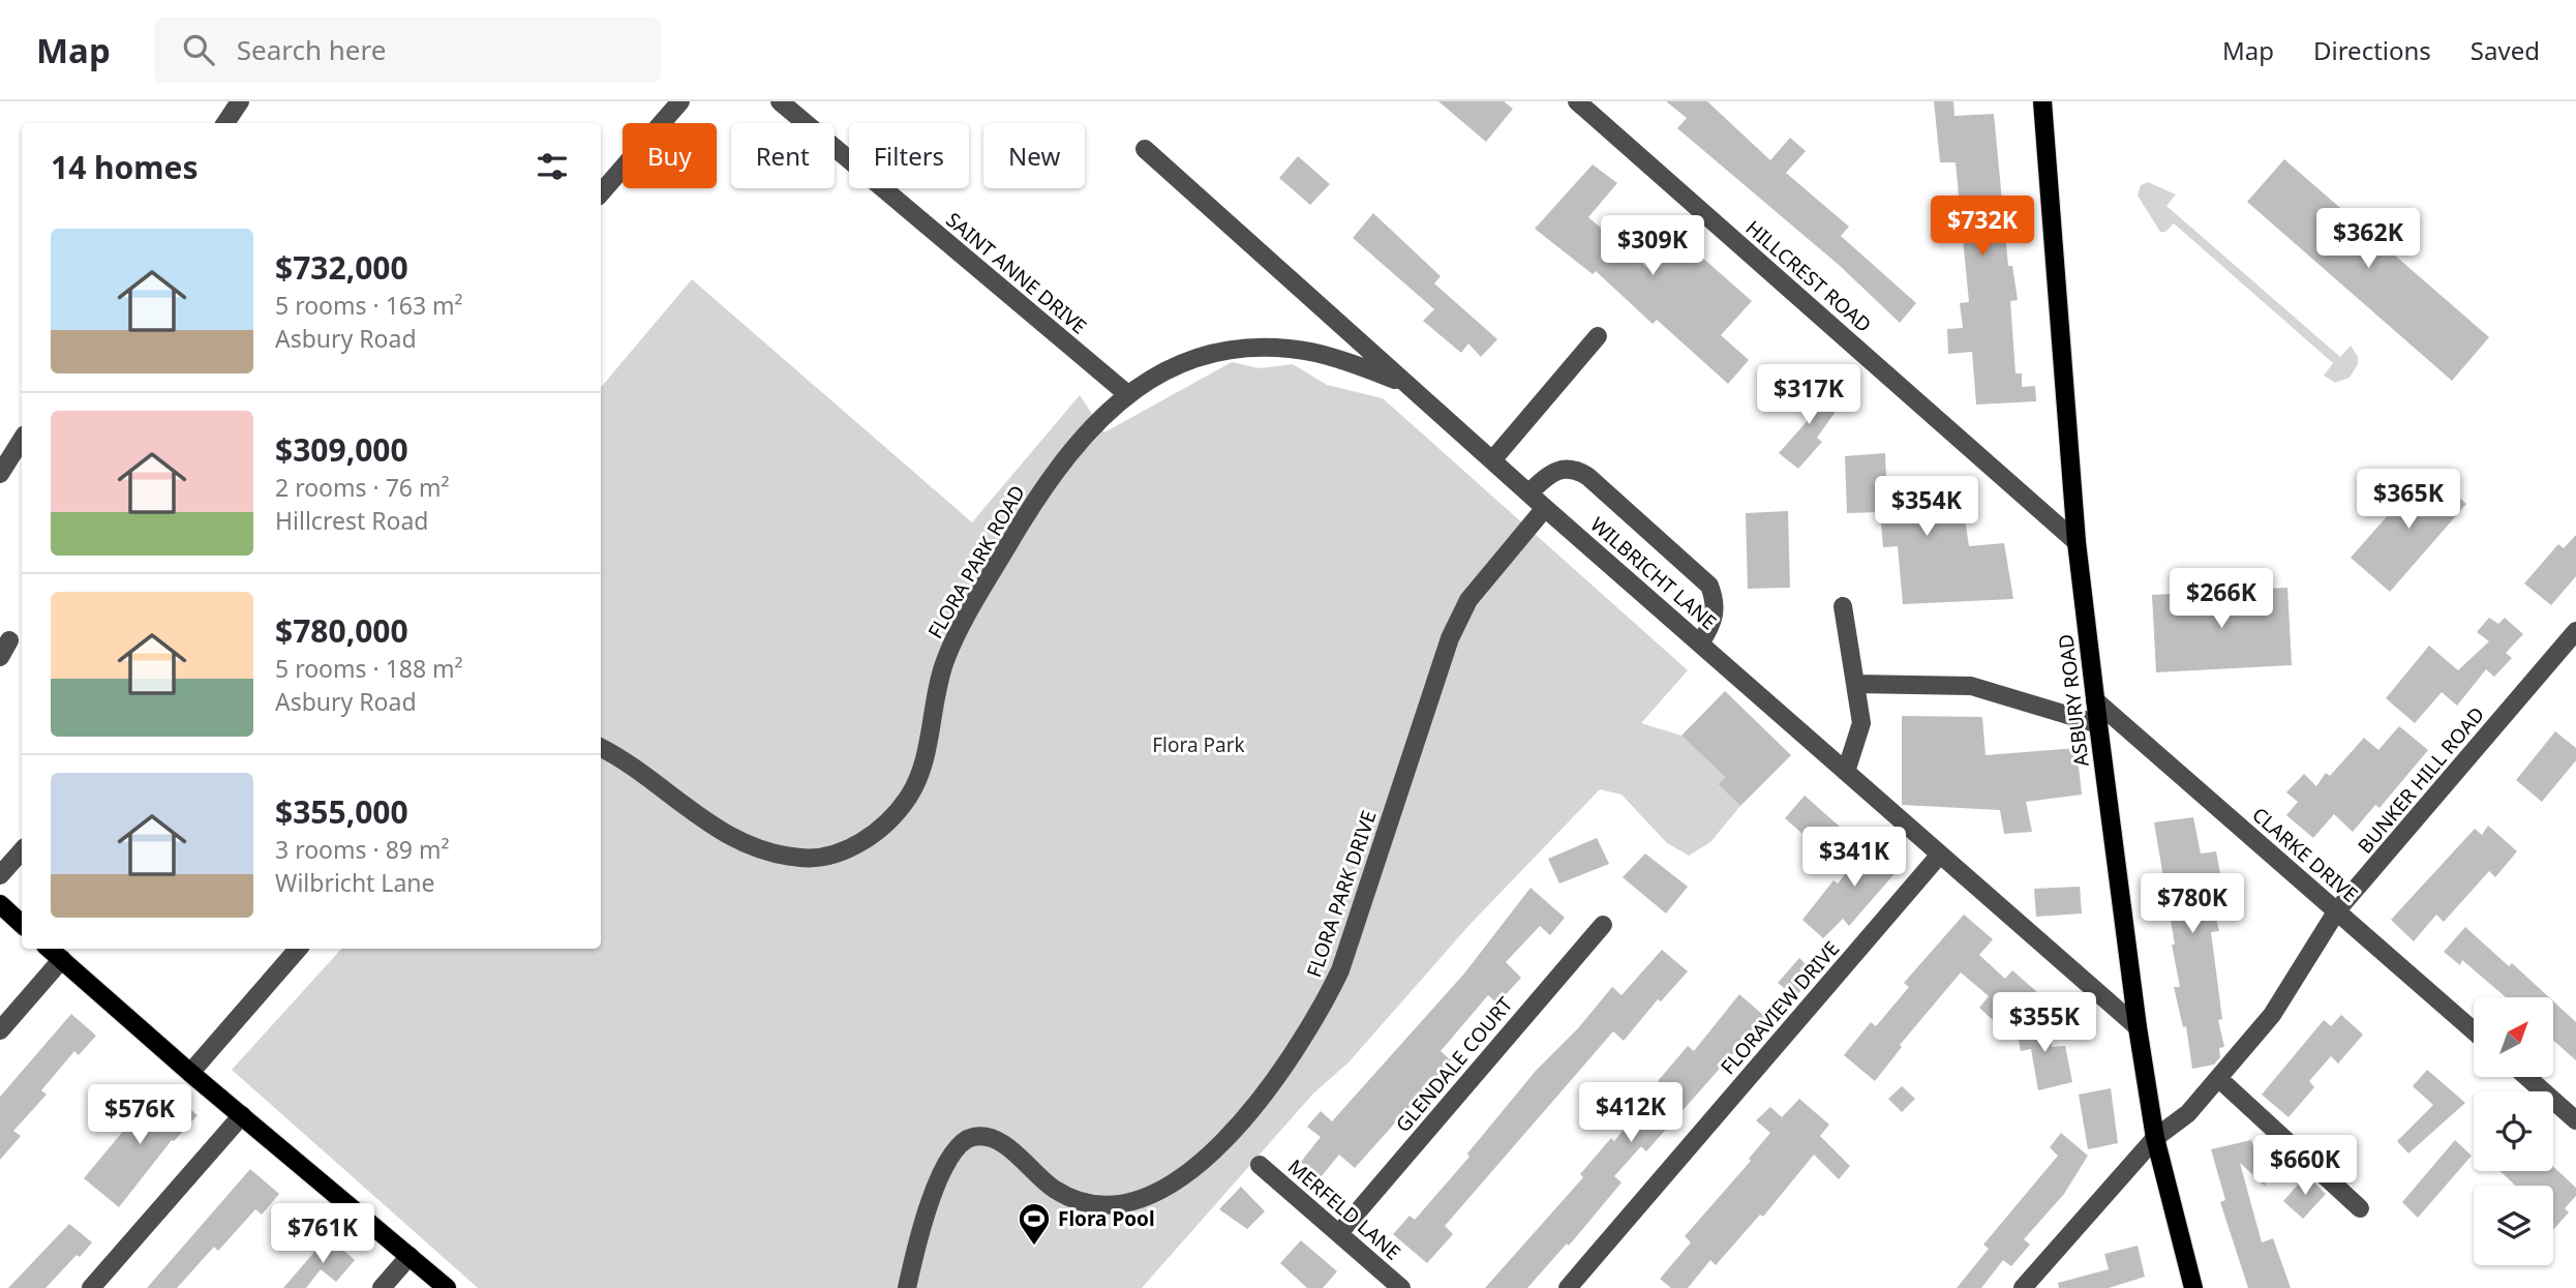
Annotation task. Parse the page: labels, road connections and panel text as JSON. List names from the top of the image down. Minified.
{"streets":{"main road":["ASBURY ROAD"],"street":["SAINT ANNE DRIVE","HILLCREST ROAD","FLORA PARK ROAD","WILBRICHT LANE","BUNKER HILL ROAD","CLARKE DRIVE","FLORA PARK DRIVE","FLORAVIEW DRIVE","GLENDALE COURT","MERFELD LANE"]},"crossings":[["SAINT ANNE DRIVE","FLORA PARK ROAD"],["HILLCREST ROAD","ASBURY ROAD"],["FLORA PARK ROAD","WILBRICHT LANE"],["WILBRICHT LANE","ASBURY ROAD"],["WILBRICHT LANE","FLORA PARK DRIVE"],["WILBRICHT LANE","FLORAVIEW DRIVE"],["ASBURY ROAD","BUNKER HILL ROAD"],["ASBURY ROAD","CLARKE DRIVE"],["BUNKER HILL ROAD","CLARKE DRIVE"],["GLENDALE COURT","MERFELD LANE"]],"parks":["Flora Park"],"places":{"sports":["Flora Pool"]},"north":"top right","page":{"header":"Map","search":"Search here","nav":["Map","Directions","Saved"],"chip":["Buy","Rent","Filters","New"],"heading":"14 homes","price":["$732K","$362K","$309K","$317K","$365K","$354K","$266K","$341K","$780K","$355K","$412K","$576K","$660K","$761K"],"list":[{"name":"$732,000","note":"5 rooms · 163 m² · Asbury Road"},{"name":"$309,000","note":"2 rooms · 76 m² · Hillcrest Road"},{"name":"$780,000","note":"5 rooms · 188 m² · Asbury Road"},{"name":"$355,000","note":"3 rooms · 89 m² · Wilbricht Lane"}]}}
